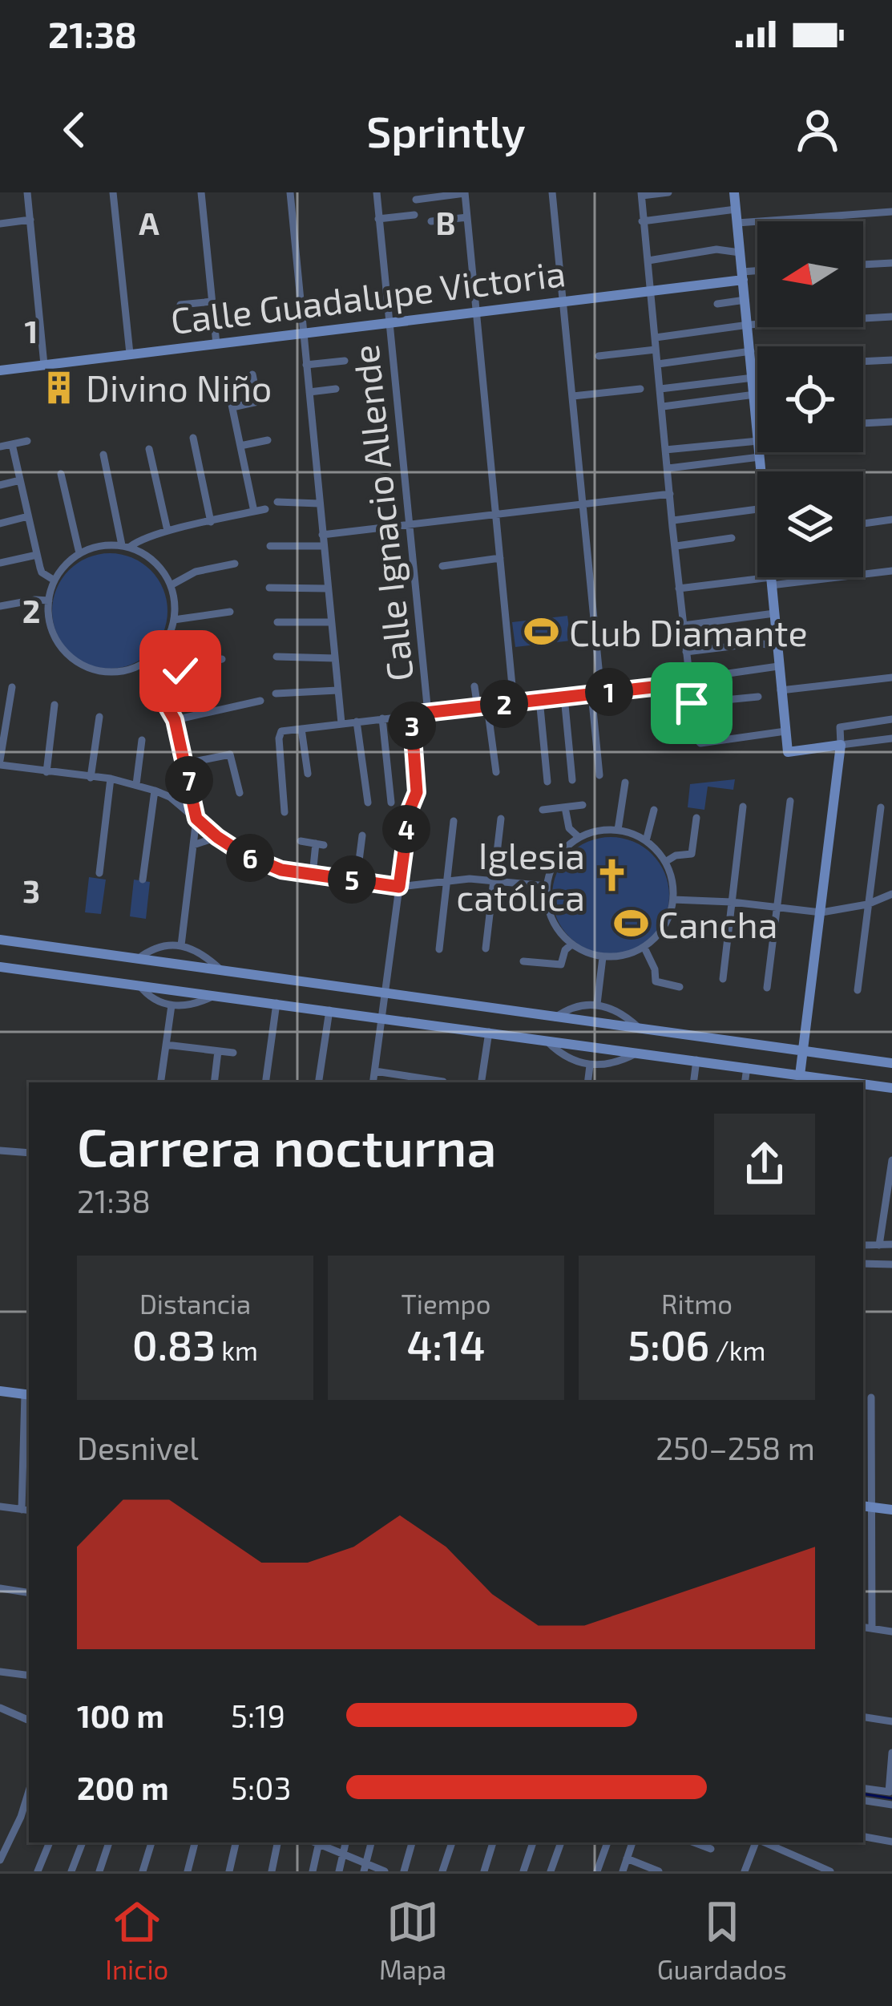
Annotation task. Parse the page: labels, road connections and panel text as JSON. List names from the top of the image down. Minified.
{"streets":{"street":["Calle Guadalupe Victoria","Calle Ignacio Allende"]},"crossings":[["Calle Guadalupe Victoria","Calle Ignacio Allende"]],"places":{"building":["Divino Niño"],"sports":["Club Diamante","Cancha"],"church":["Iglesia católica"]},"north":"left","page":{"status":"21:38","header":"Sprintly","pins":["1","2","3","7","4","6","5"],"heading":["Carrera nocturna","21:38"],"stats":[["Distancia","0.83 km"],["Tiempo","4:14"],["Ritmo","5:06 /km"]],"chart":["Desnivel","250–258 m"],"list":[{"name":"100 m","note":"5:19"},{"name":"200 m","note":"5:03"}],"tabs":["Inicio","Mapa","Guardados"]},"grid":{"columns":["A","B"],"rows":["1","2","3"]}}
